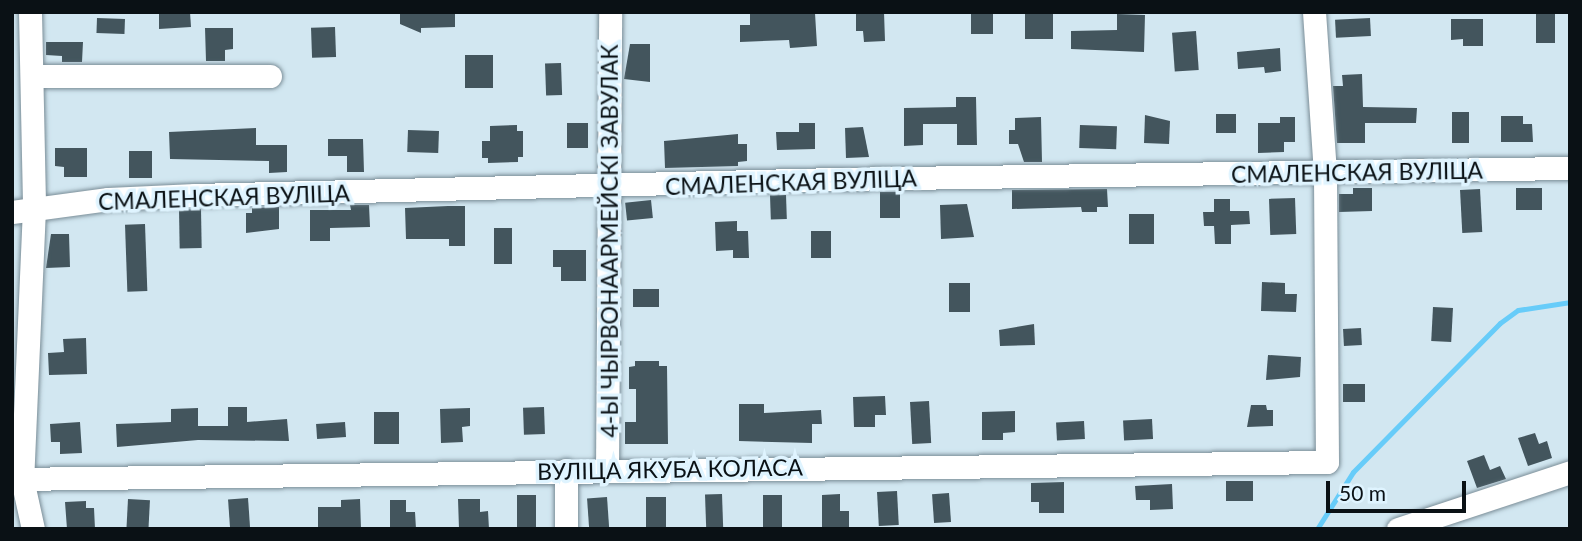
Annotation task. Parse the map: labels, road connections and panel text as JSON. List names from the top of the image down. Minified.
{"streets":{"street":["СМАЛЕНСКАЯ ВУЛІЦА","4-Ы ЧЫРВОНААРМЕЙСКІ ЗАВУЛАК","ВУЛІЦА ЯКУБА КОЛАСА"]},"crossings":[["СМАЛЕНСКАЯ ВУЛІЦА","4-Ы ЧЫРВОНААРМЕЙСКІ ЗАВУЛАК"],["СМАЛЕНСКАЯ ВУЛІЦА","ВУЛІЦА ЯКУБА КОЛАСА"],["4-Ы ЧЫРВОНААРМЕЙСКІ ЗАВУЛАК","ВУЛІЦА ЯКУБА КОЛАСА"]],"scale_bar":"50 m"}
